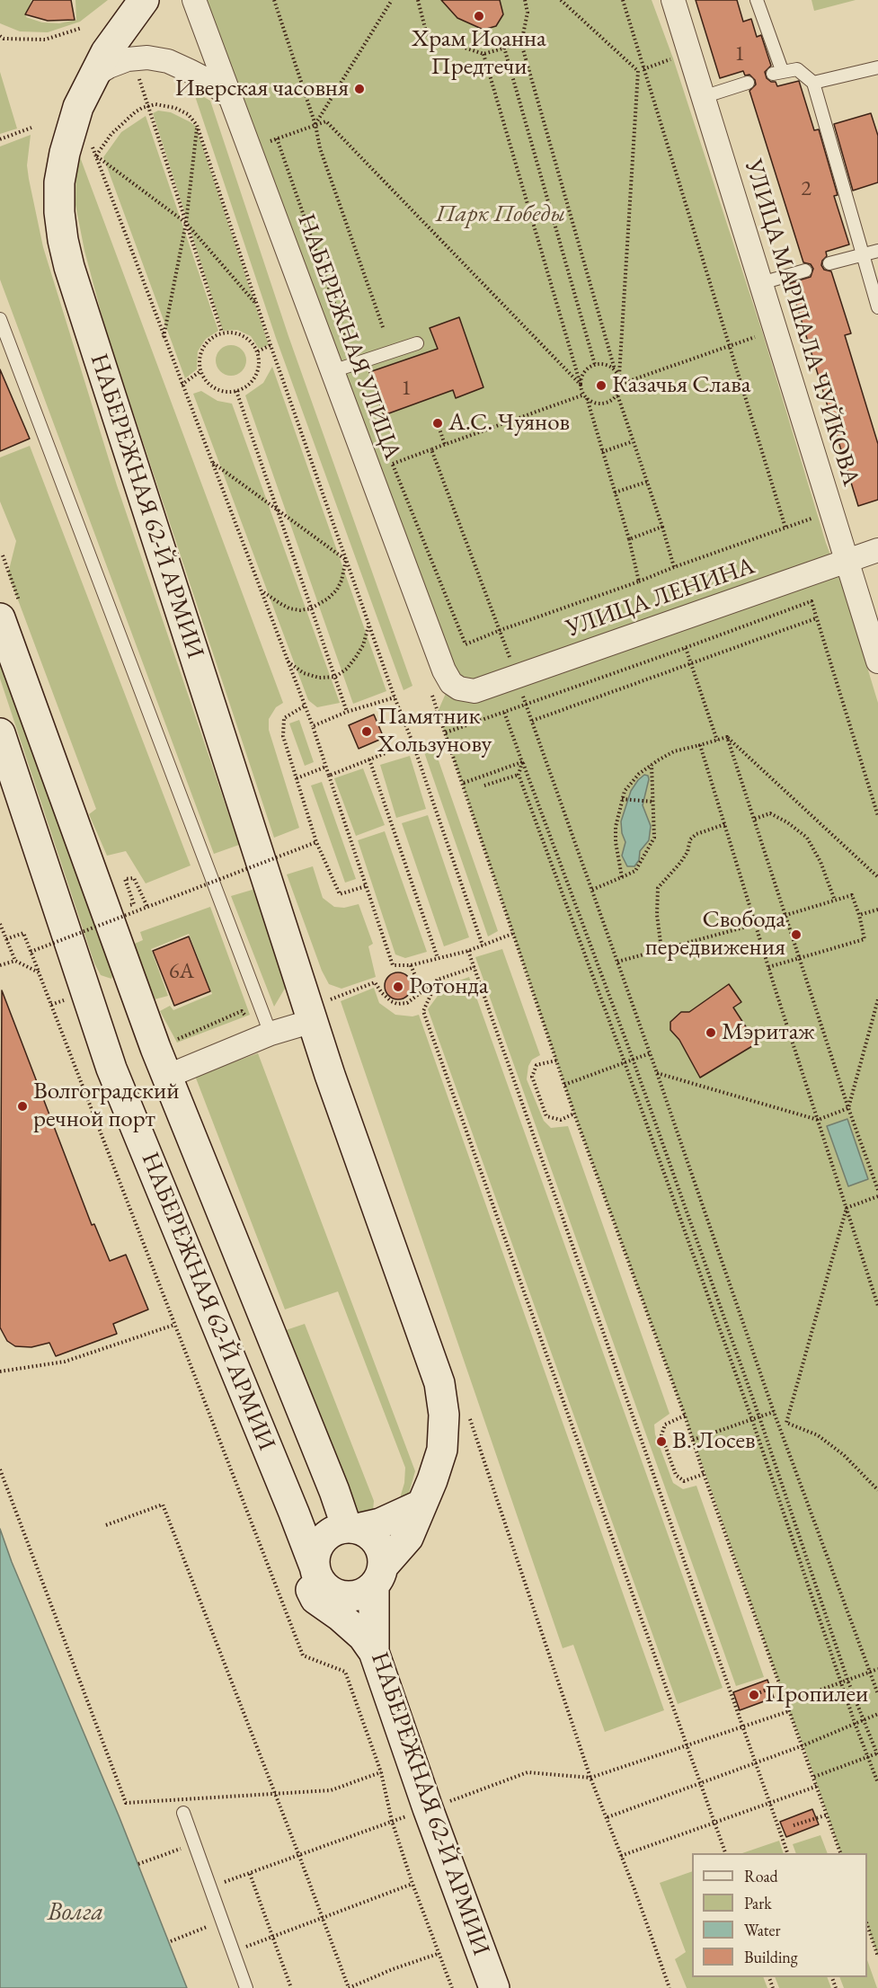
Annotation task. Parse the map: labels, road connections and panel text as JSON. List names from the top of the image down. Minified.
{"streets":{"main road":["НАБЕРЕЖНАЯ 62-Й АРМИИ"],"street":["УЛИЦА МАРШАЛА ЧУЙКОВА","НАБЕРЕЖНАЯ УЛИЦА","УЛИЦА ЛЕНИНА"]},"crossings":[["УЛИЦА МАРШАЛА ЧУЙКОВА","УЛИЦА ЛЕНИНА"],["НАБЕРЕЖНАЯ УЛИЦА","УЛИЦА ЛЕНИНА"]],"water":["Волга"],"parks":["Парк Победы"],"places":["Храм Иоанна Предтечи","Иверская часовня","Казачья Слава","А.С. Чуянов","Памятник Хользунову","Свобода передвижения","Ротонда","Мэритаж","Волгоградский речной порт","В. Лосев","Пропилеи"],"house_numbers":["1","2","1","6А"],"legend":["Road","Park","Water","Building"]}
